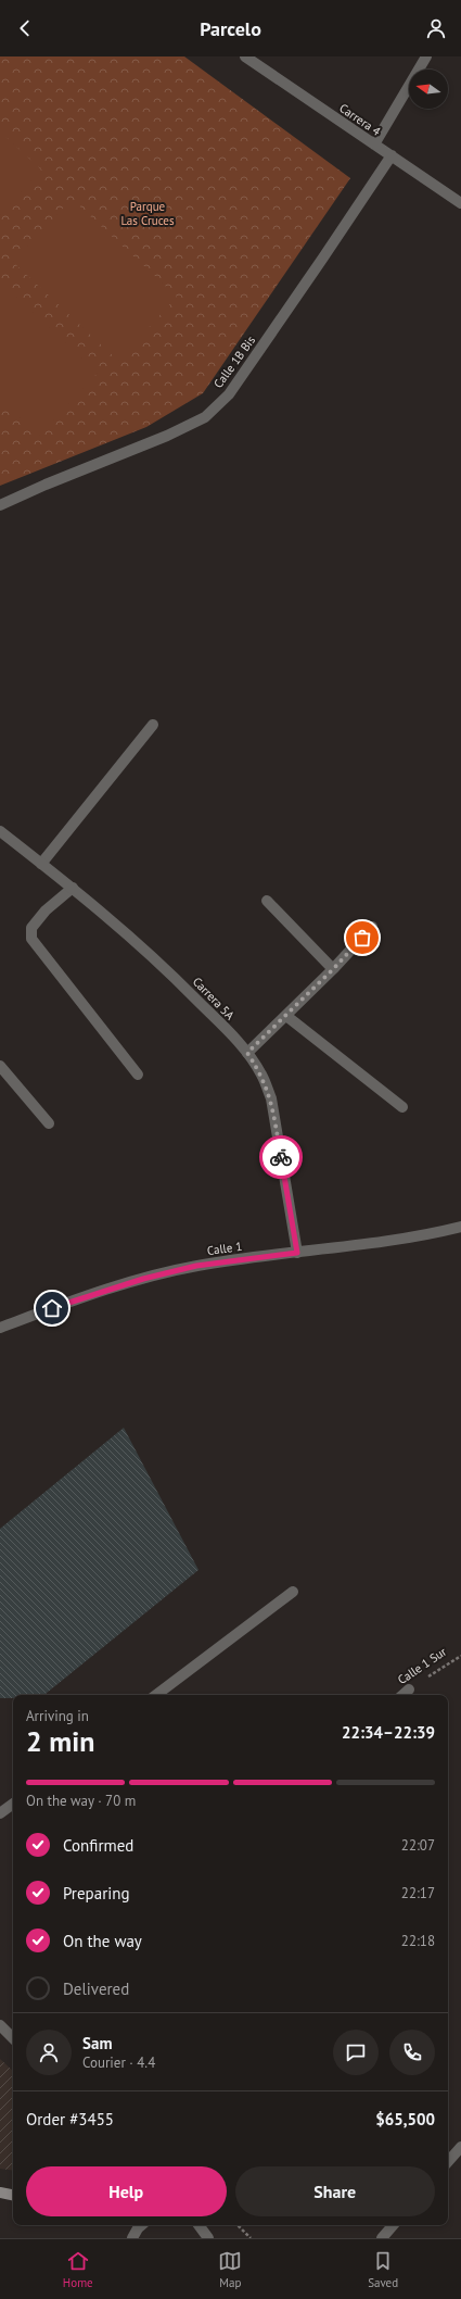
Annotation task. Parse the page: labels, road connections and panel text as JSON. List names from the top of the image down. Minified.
{"streets":{"street":["Carrera 4","Calle 1B Bis","Carrera 5A","Calle 1","Calle 1 Sur"]},"crossings":[["Carrera 4","Calle 1B Bis"],["Carrera 5A","Calle 1"]],"parks":["Parque Las Cruces"],"north":"left","page":{"header":"Parcelo","heading":["2 min","Arriving in","22:34–22:39"],"panel":["Sam","Courier · 4.4","Order #3455","$65,500"],"bar":"On the way · 70 m","list":[["Confirmed","22:07"],["Preparing","22:17"],["On the way","22:18"],"Delivered"],"buttons":["Help","Share"],"tabs":["Home","Map","Saved"]}}
